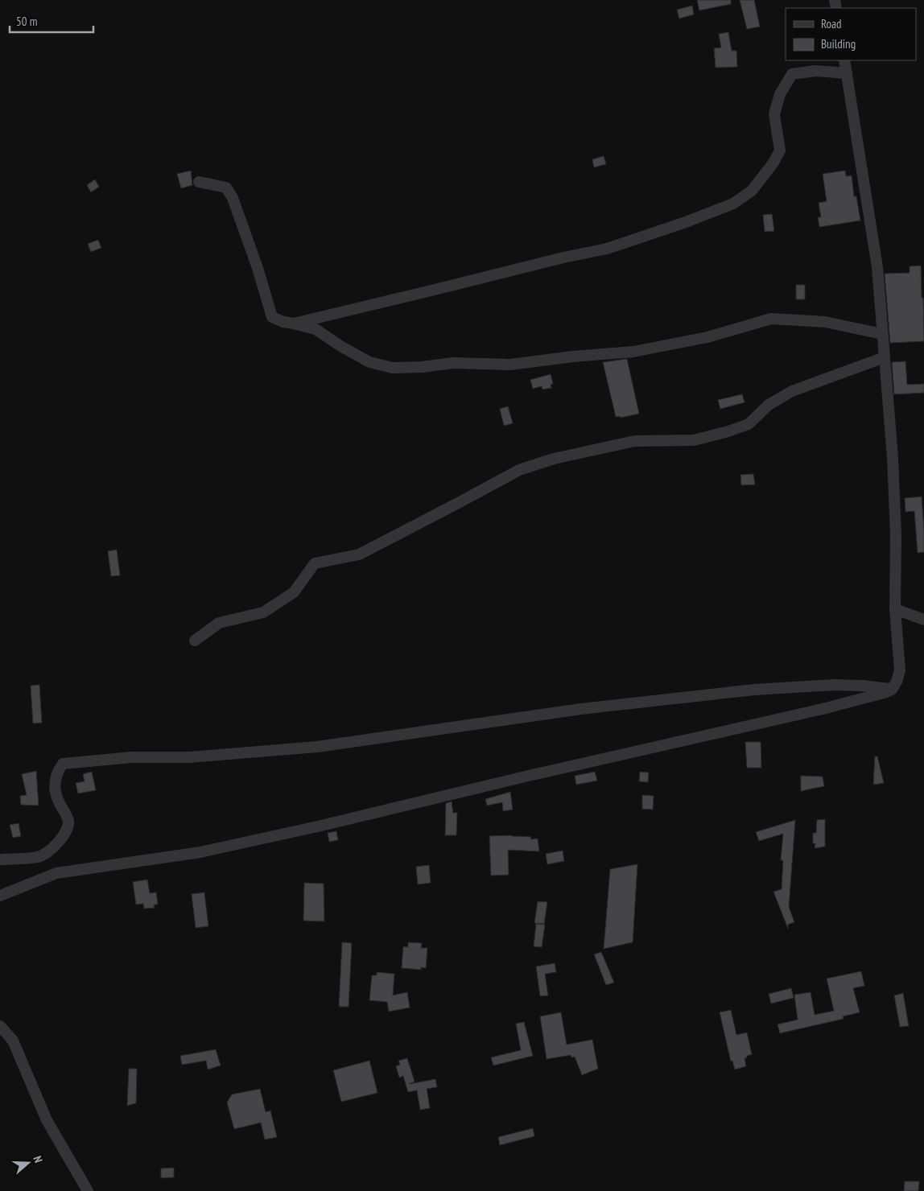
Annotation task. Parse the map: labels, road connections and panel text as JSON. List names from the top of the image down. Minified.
{"legend":["Road","Building"],"scale_bar":"50 m","north":"right"}
